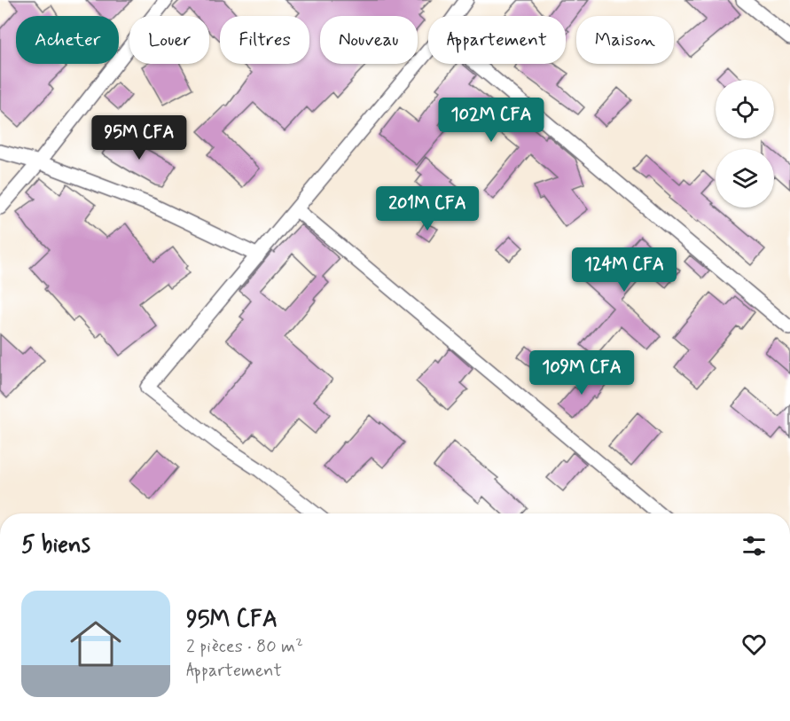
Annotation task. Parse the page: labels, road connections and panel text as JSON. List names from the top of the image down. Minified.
{"page":{"chip":["Acheter","Louer","Filtres","Nouveau","Appartement","Maison"],"price":["102M CFA","95M CFA","201M CFA","124M CFA","109M CFA"],"heading":"5 biens","list":[{"name":"95M CFA","note":"2 pièces · 80 m² · Appartement"}]}}
